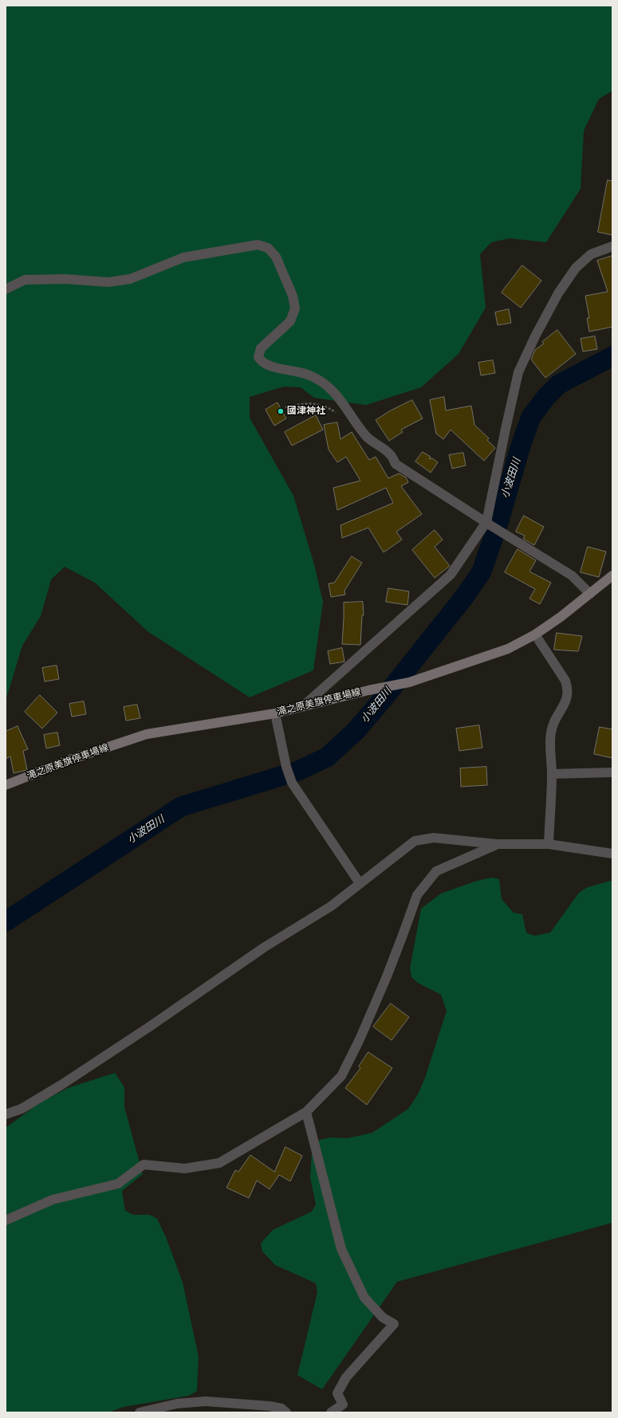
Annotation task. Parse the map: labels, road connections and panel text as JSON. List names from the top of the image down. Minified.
{"streets":{"main road":["滝之原美旗停車場線"]},"water":["小波田川"],"places":["國津神社"]}
